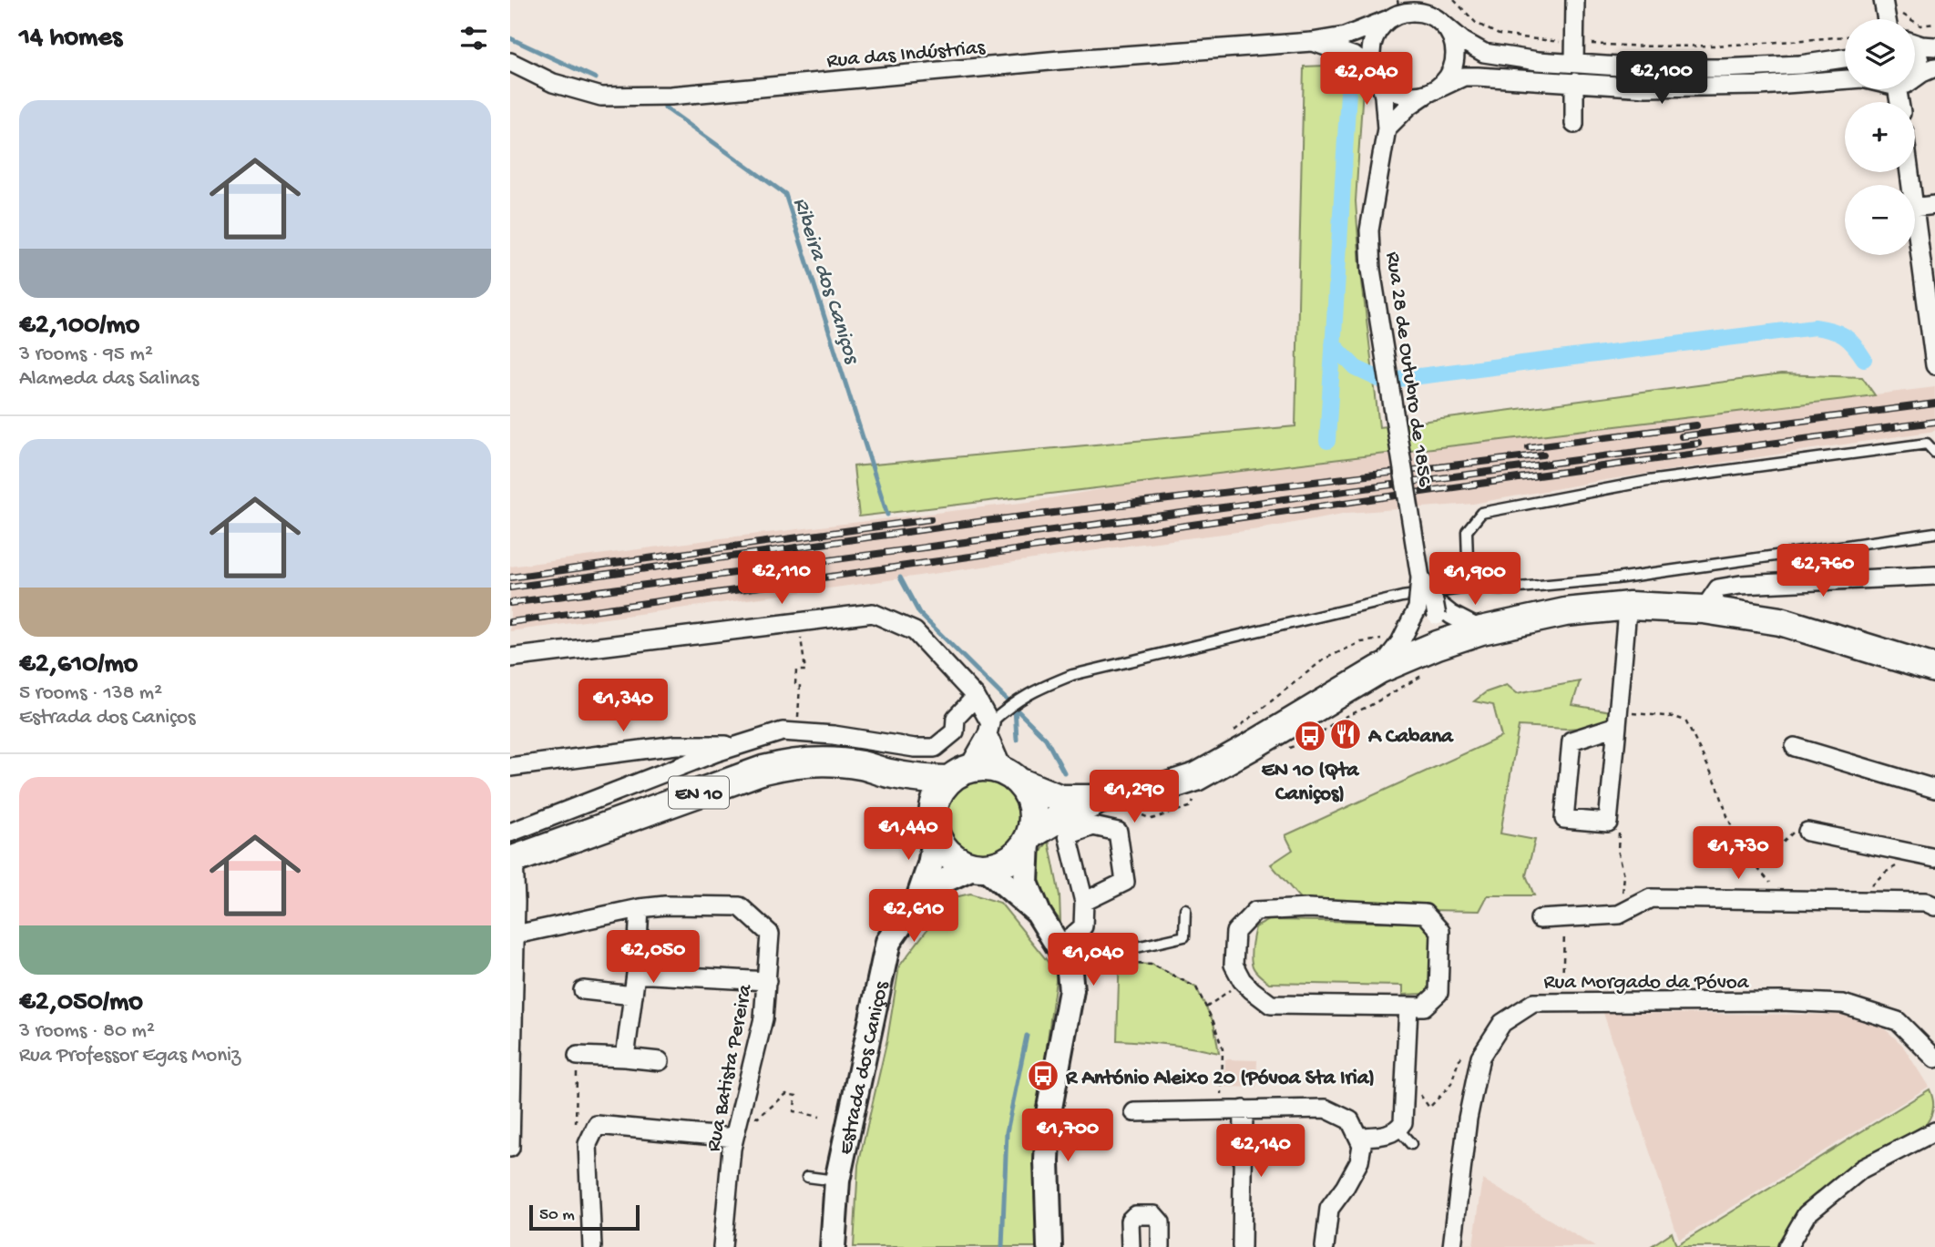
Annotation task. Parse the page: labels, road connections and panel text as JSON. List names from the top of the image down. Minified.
{"streets":{"main road":["EN 10"],"street":["Rua das Indústrias","Rua 28 de Outubro de 1856","Rua Morgado da Póvoa","Rua Batista Pereira","Estrada dos Caniços"]},"crossings":[["Rua das Indústrias","Rua 28 de Outubro de 1856"]],"water":["Ribeira dos Caniços"],"places":{"restaurant":["A Cabana"],"bus stop":["EN 10 (Qta Caniços)","R António Aleixo 20 (Póvoa Sta Iria)"]},"scale_bar":"50 m","page":{"heading":"14 homes","map_buttons":["+","−"],"price":["€2,100","€2,040","€2,760","€2,110","€1,900","€1,340","€1,290","€1,440","€1,730","€2,610","€2,050","€1,040","€1,700","€2,140"],"list":[{"name":"€2,100/mo","note":"3 rooms · 95 m² · Alameda das Salinas"},{"name":"€2,610/mo","note":"5 rooms · 138 m² · Estrada dos Caniços"},{"name":"€2,050/mo","note":"3 rooms · 80 m² · Rua Professor Egas Moniz"}],"scale":"50 m"}}
